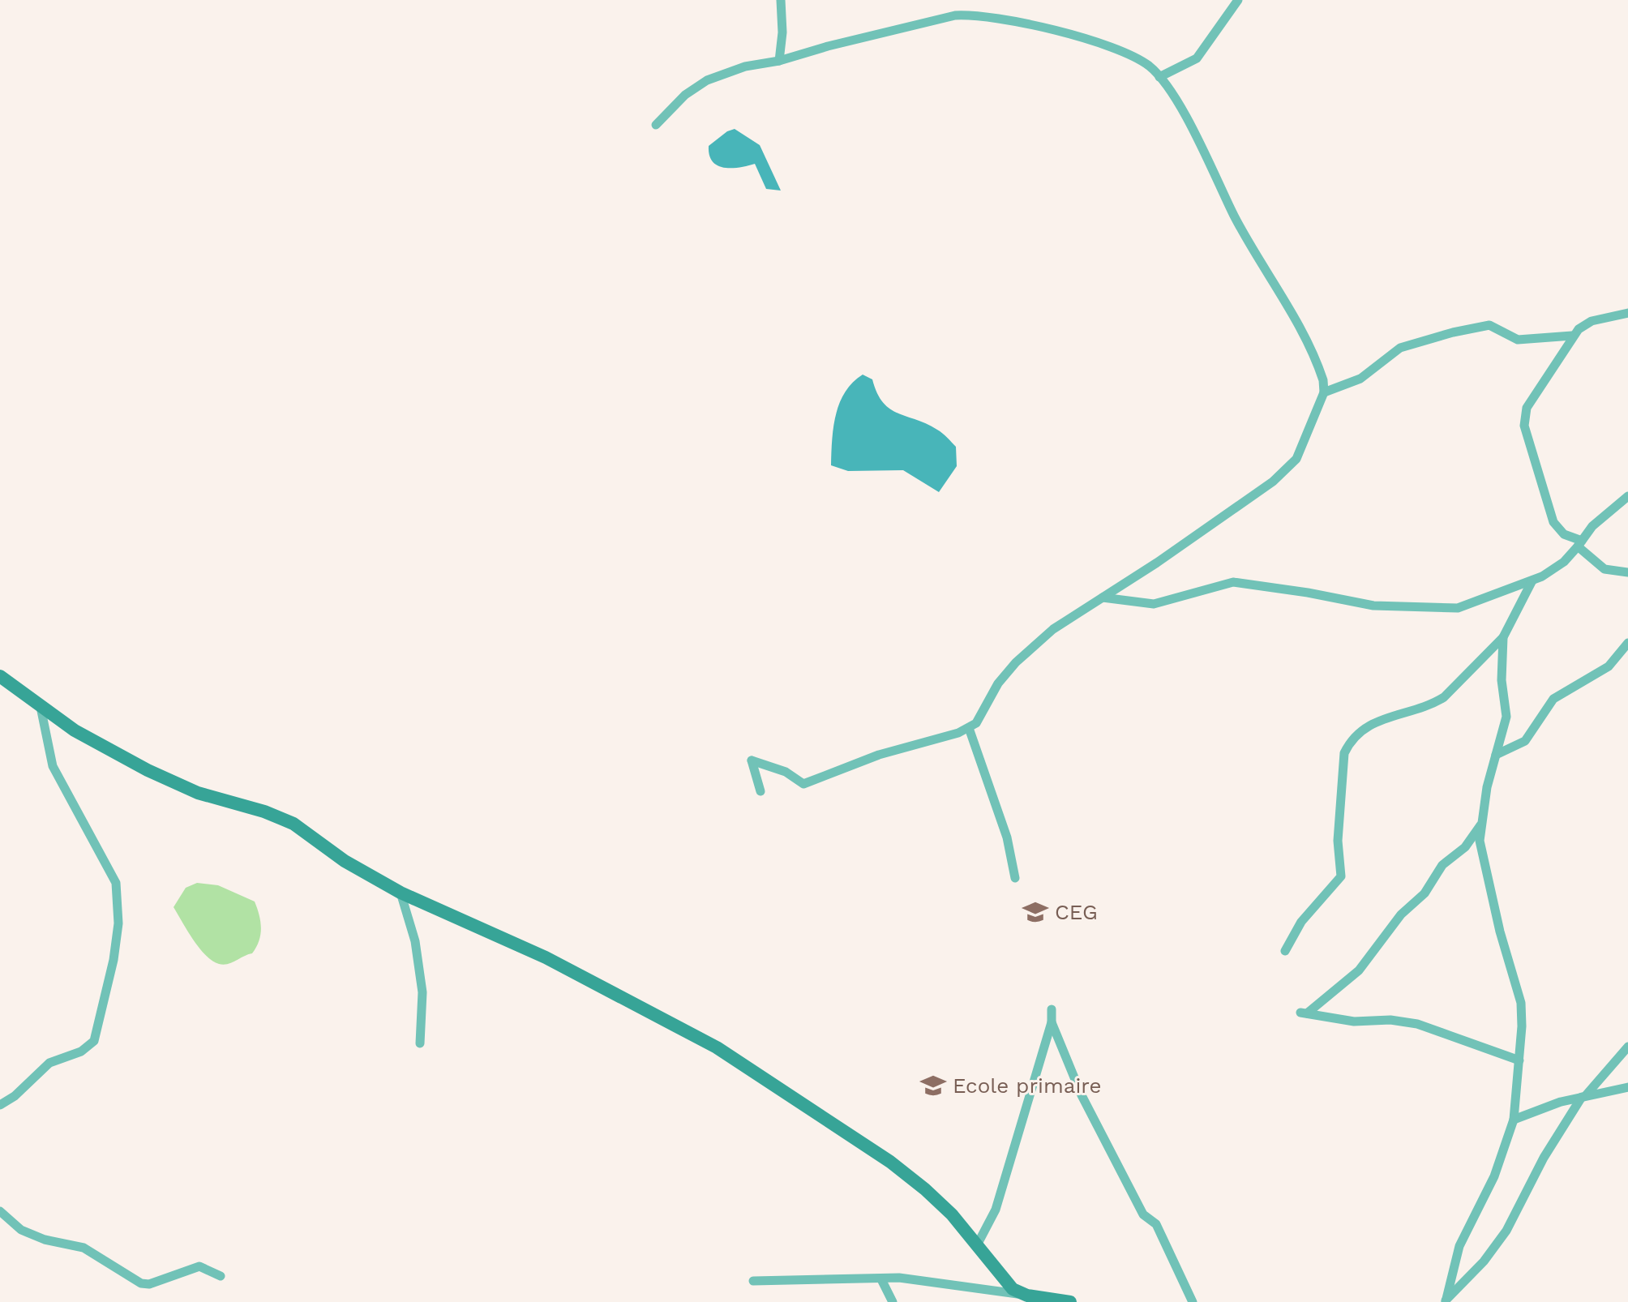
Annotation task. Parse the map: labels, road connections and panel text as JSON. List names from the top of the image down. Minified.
{"places":{"school or university":["CEG","Ecole primaire"]}}
